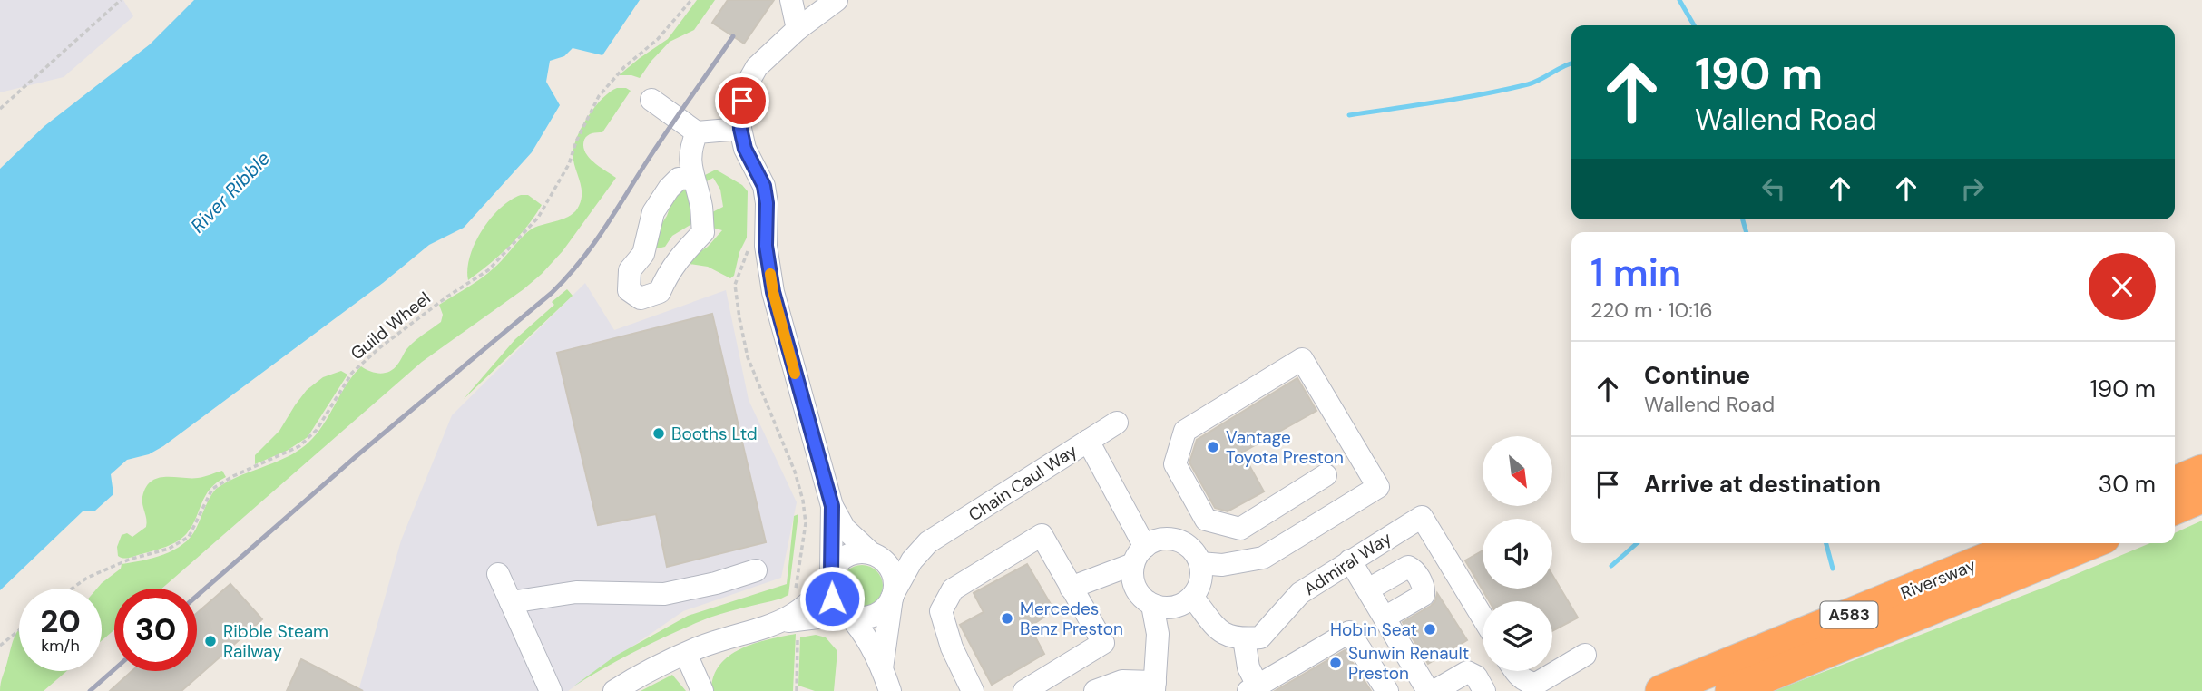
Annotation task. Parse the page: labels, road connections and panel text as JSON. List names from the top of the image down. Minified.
{"streets":{"highway":["Riversway","A583"],"street":["Chain Caul Way","Admiral Way"],"path":["Guild Wheel"]},"water":["River Ribble"],"places":["Booths Ltd","Vantage Toyota Preston","Mercedes Benz Preston","Hobin Seat","Ribble Steam Railway","Sunwin Renault Preston"],"north":"bottom right","page":{"turn":["190 m","Wallend Road"],"heading":["1 min","220 m · 10:16"],"list":[{"name":"Continue","note":"Wallend Road","value":"190 m"},{"name":"Arrive at destination","value":"30 m"}],"speed":"20 km/h","limit":"30"}}
